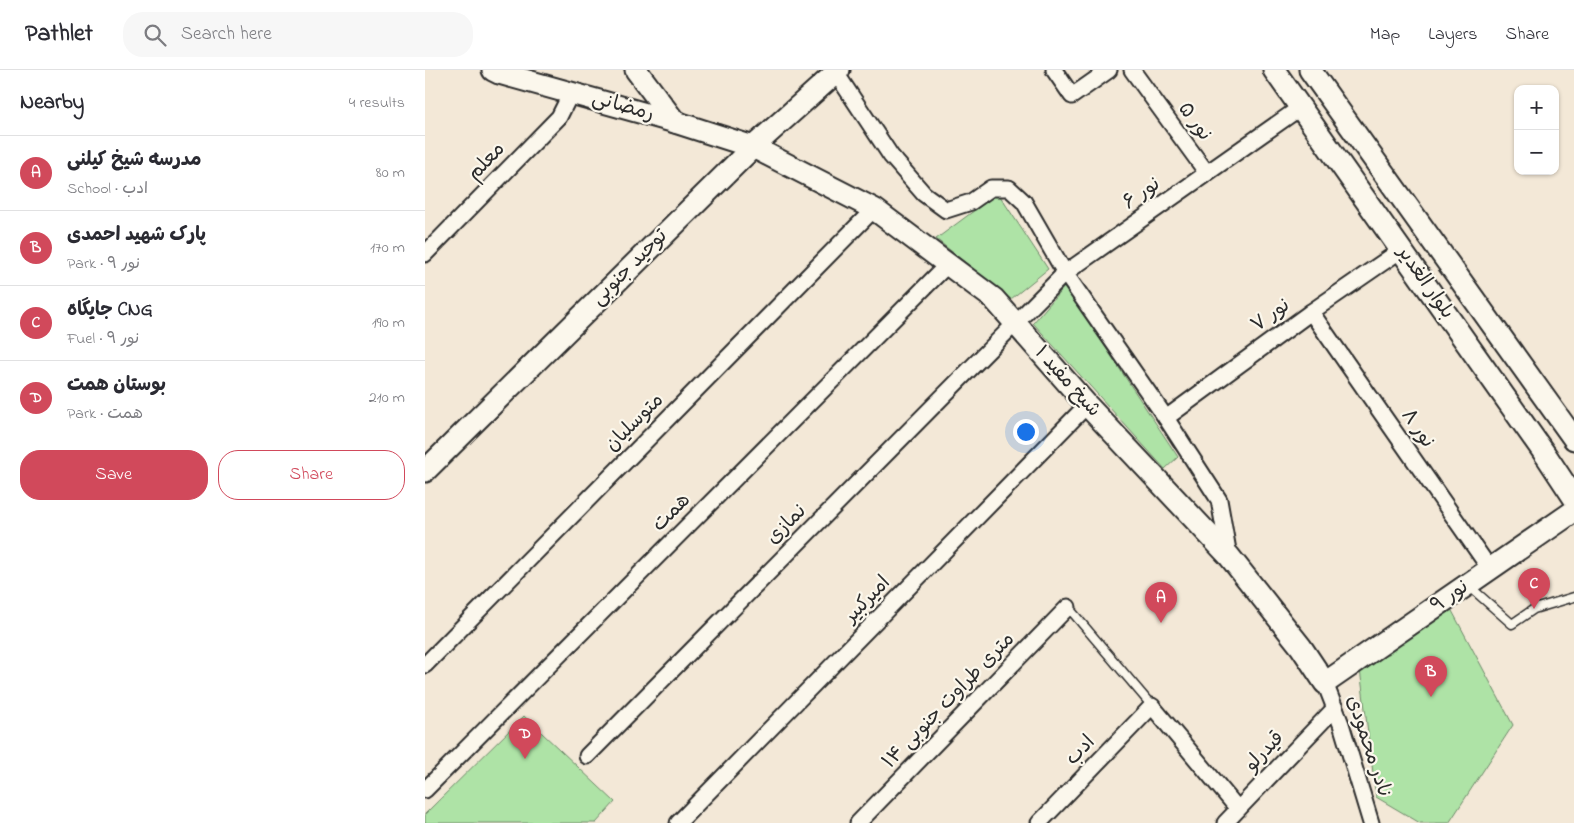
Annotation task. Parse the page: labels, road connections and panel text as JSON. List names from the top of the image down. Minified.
{"streets":{"street":["رمضانی","نور ۵","معلم","نور ۶","توحید جنوبی","بلوار الغدیر","نور ۷","شیخ مفید ۱","متوسلیان","نور ۸","همت","نمازی","نور ۹","امیرکبیر","۱۴ متری طراوت جنوبی","نادر محمودی","ادب","قیدرلو"]},"crossings":[["رمضانی","معلم"],["رمضانی","توحید جنوبی"],["رمضانی","شیخ مفید ۱"],["نور ۵","نور ۶"],["نور ۶","بلوار الغدیر"],["نور ۶","شیخ مفید ۱"],["نور ۶","نمازی"],["توحید جنوبی","شیخ مفید ۱"],["بلوار الغدیر","نور ۷"],["نور ۷","نور ۸"],["شیخ مفید ۱","متوسلیان"],["شیخ مفید ۱","همت"],["شیخ مفید ۱","نمازی"],["شیخ مفید ۱","نور ۹"],["شیخ مفید ۱","امیرکبیر"],["شیخ مفید ۱","نادر محمودی"],["نور ۸","نور ۹"],["نور ۹","نادر محمودی"],["نادر محمودی","قیدرلو"]],"page":{"header":"Pathlet","search":"Search here","nav":["Map","Layers","Share"],"heading":["Nearby","4 results"],"map_buttons":["+","−"],"list":[{"mark":"A","name":"مدرسه شیخ کیلنی","note":"School · ادب","value":"80 m"},{"mark":"B","name":"پارک شهید احمدی","note":"Park · نور ۹","value":"170 m"},{"mark":"C","name":"جایگاه CNG","note":"Fuel · نور ۹","value":"190 m"},{"mark":"D","name":"بوستان همت","note":"Park · همت","value":"210 m"}],"buttons":["Save","Share"],"pins":["C","A","B","D"]}}
